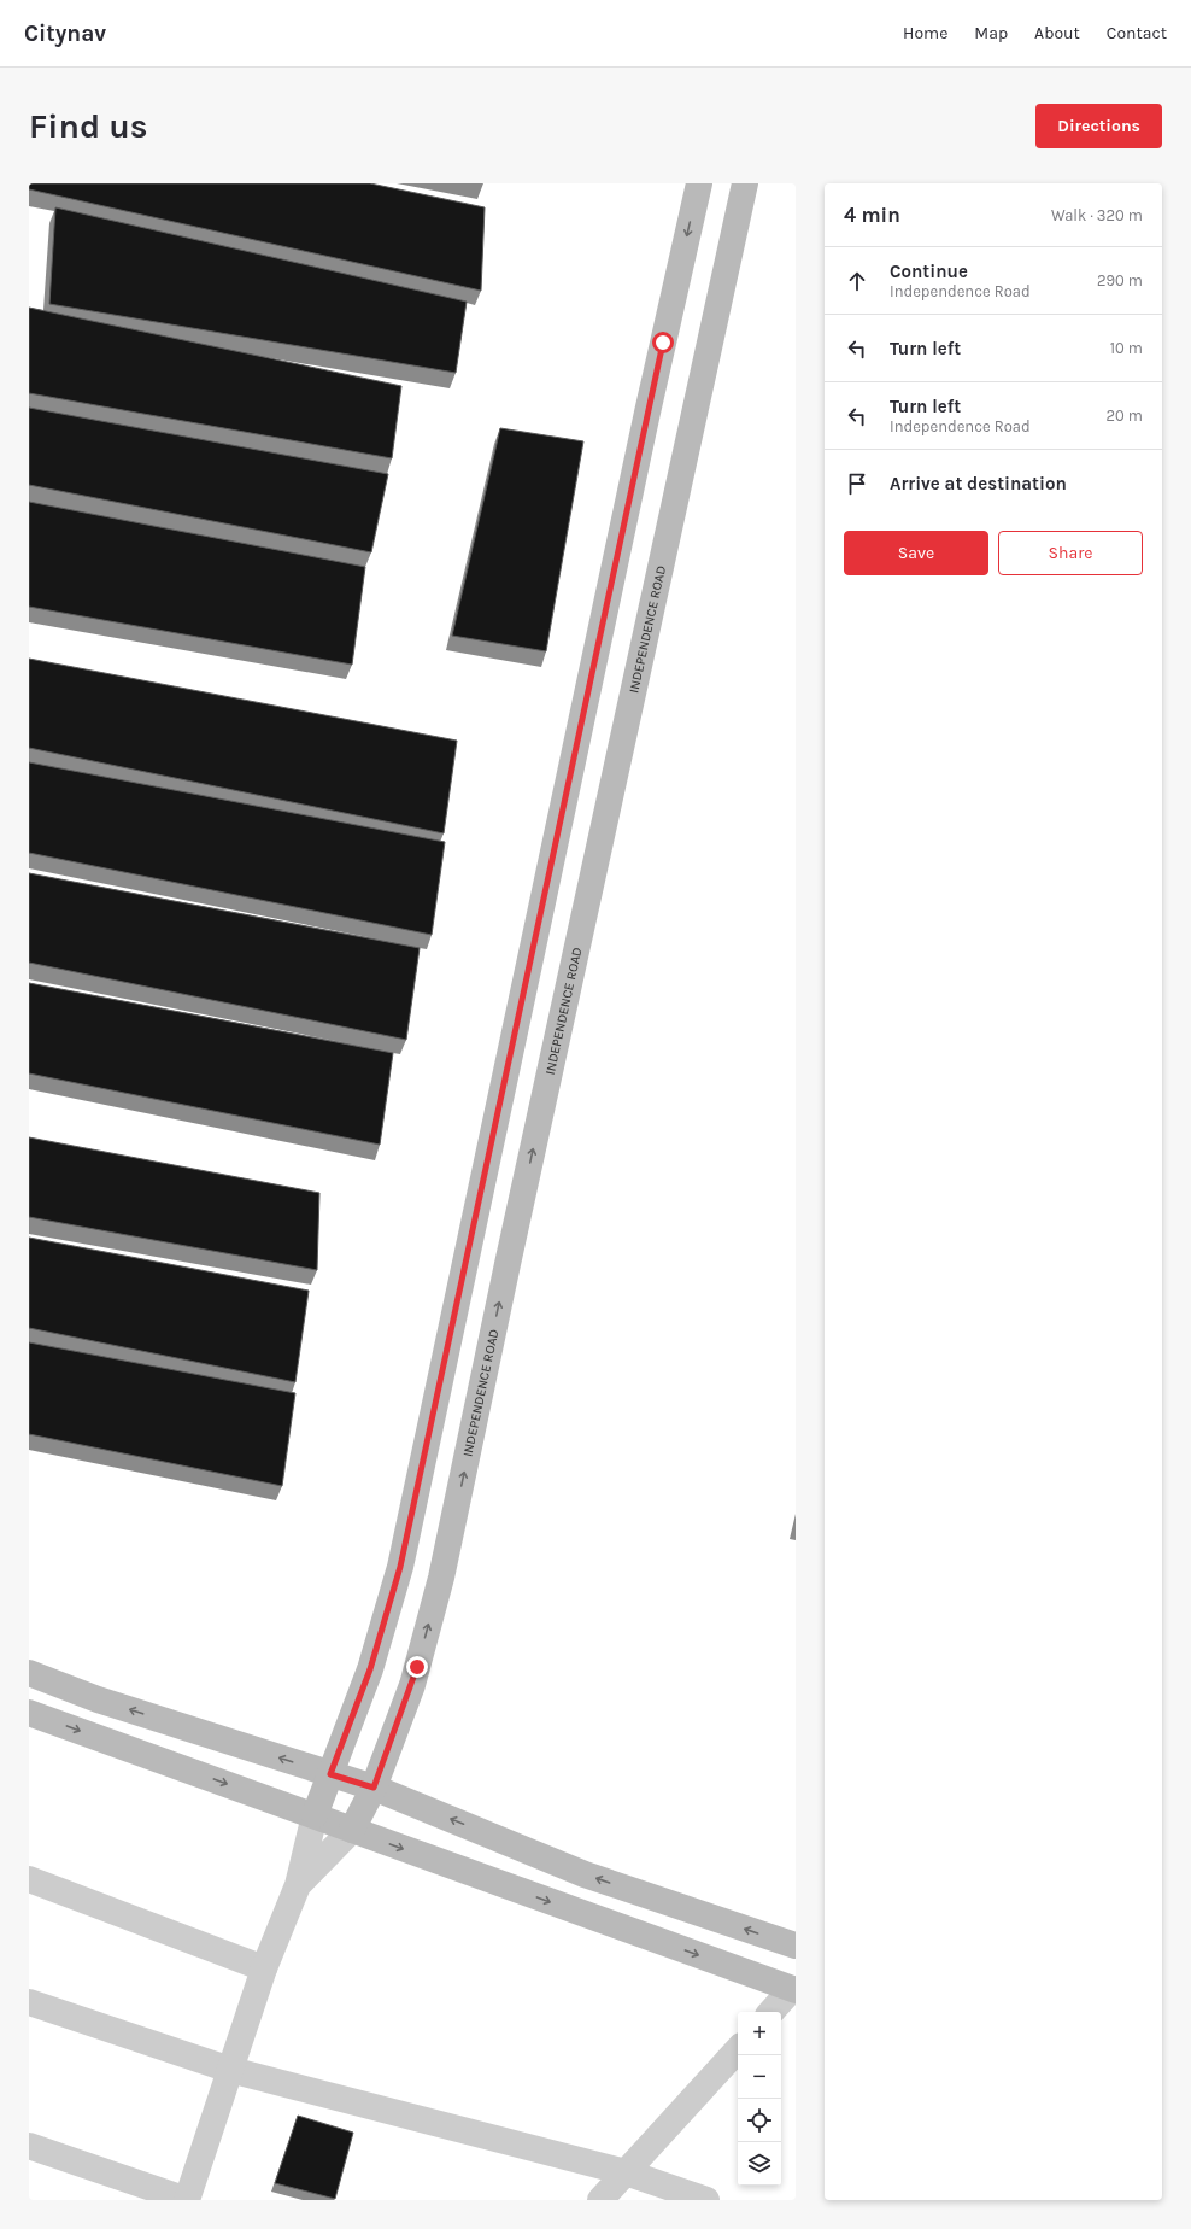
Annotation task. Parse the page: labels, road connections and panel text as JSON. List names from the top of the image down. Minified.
{"streets":{"main road":["INDEPENDENCE ROAD"]},"page":{"header":"Citynav","nav":["Home","Map","About","Contact"],"buttons":["Directions",["Save","Share"]],"title":"Find us","heading":["4 min","Walk · 320 m"],"list":[["Continue","Independence Road","290 m"],["Turn left","10 m"],["Turn left","Independence Road","20 m"],"Arrive at destination"],"map_buttons":["+","−"]}}
